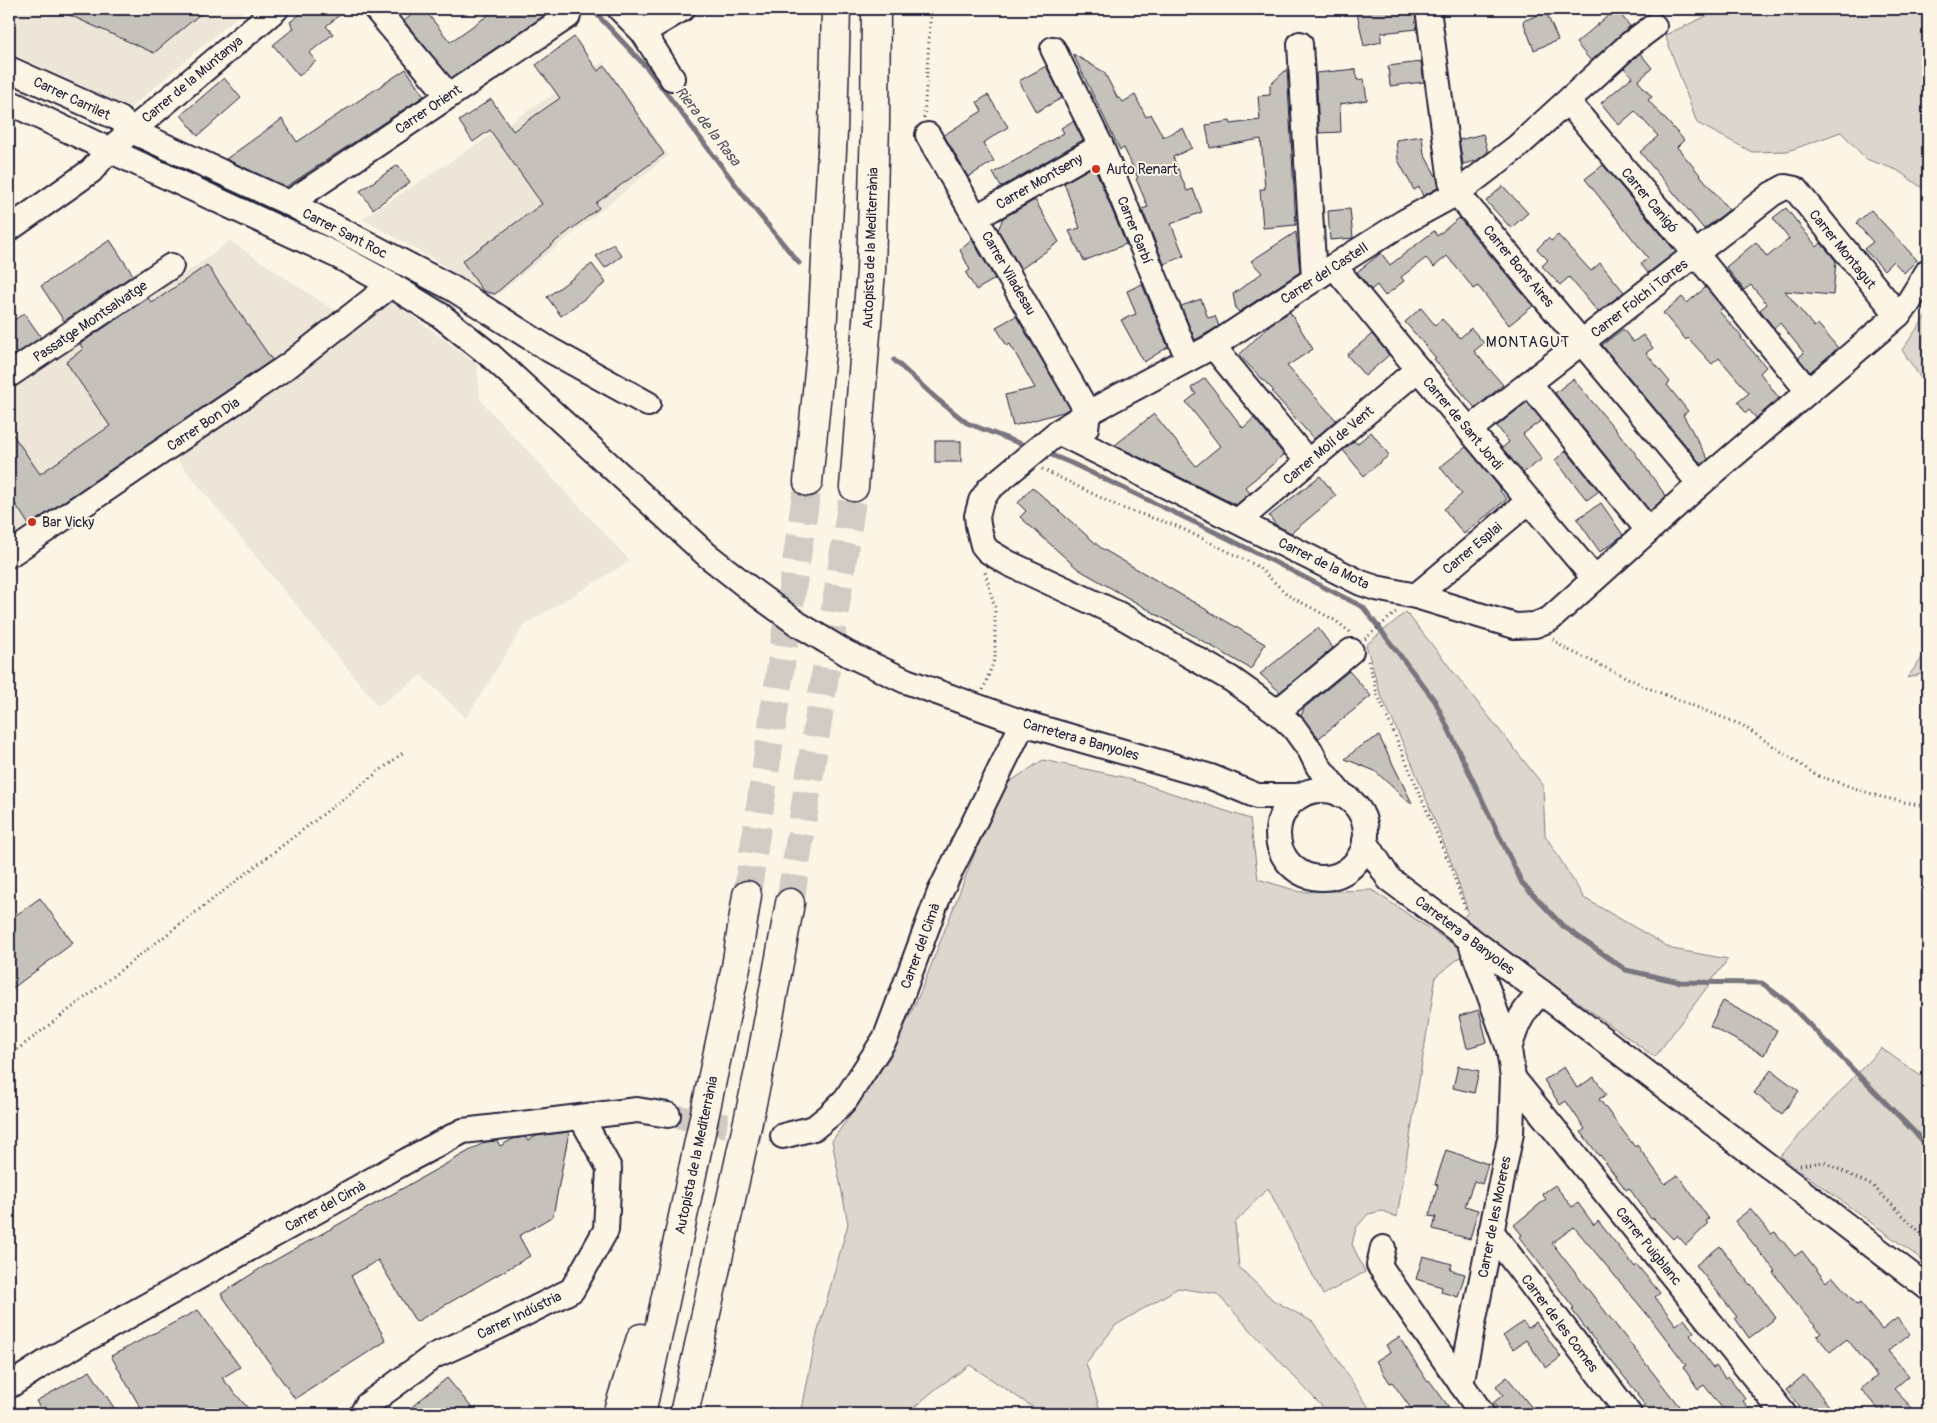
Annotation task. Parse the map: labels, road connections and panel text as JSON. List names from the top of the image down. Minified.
{"streets":{"highway":["Autopista de la Mediterrània"],"street":["Carrer de la Muntanya","Carrer Carrilet","Carrer Orient","Carrer Montseny","Carrer Canigó","Carrer Garbí","Carrer Sant Roc","Carrer Montagut","Carrer Bons Aires","Carrer Viladesau","Carrer del Castell","Carrer Folch i Torres","Passatge Montsalvatge","Carrer de Sant Jordi","Carrer Bon Dia","Carrer Molí de Vent","Carrer Esplai","Carrer de la Mota","Carretera a Banyoles","Carrer del Cimà","Carrer de les Moreres","Carrer Puigblanc","Carrer Indústria","Carrer de les Comes"]},"crossings":[["Carrer de la Muntanya","Carrer Carrilet"],["Carrer de la Muntanya","Carrer Sant Roc"],["Carrer de la Muntanya","Carretera a Banyoles"],["Carrer Carrilet","Carrer Sant Roc"],["Carrer Orient","Carrer Sant Roc"],["Carrer Montseny","Carrer Garbí"],["Carrer Montseny","Carrer Viladesau"],["Carrer Canigó","Carrer del Castell"],["Carrer Canigó","Carrer Folch i Torres"],["Carrer Garbí","Carrer del Castell"],["Carrer Montagut","Carrer Folch i Torres"],["Carrer Bons Aires","Carrer del Castell"],["Carrer Bons Aires","Carrer Folch i Torres"],["Carrer Viladesau","Carrer del Castell"],["Carrer del Castell","Carrer de Sant Jordi"],["Carrer del Castell","Carrer de la Mota"],["Carrer Folch i Torres","Carrer de Sant Jordi"],["Carrer de Sant Jordi","Carrer Molí de Vent"],["Carrer de Sant Jordi","Carrer Esplai"],["Carrer Bon Dia","Carretera a Banyoles"],["Carrer Molí de Vent","Carrer de la Mota"],["Carrer Esplai","Carrer de la Mota"],["Carretera a Banyoles","Carrer del Cimà"],["Carretera a Banyoles","Carrer de les Moreres"],["Carrer del Cimà","Carrer Indústria"],["Carrer de les Moreres","Carrer Puigblanc"],["Carrer de les Moreres","Carrer de les Comes"]],"districts":["MONTAGUT"],"water":["Riera de la Rasa"],"places":["Auto Renart","Bar Vicky"]}
